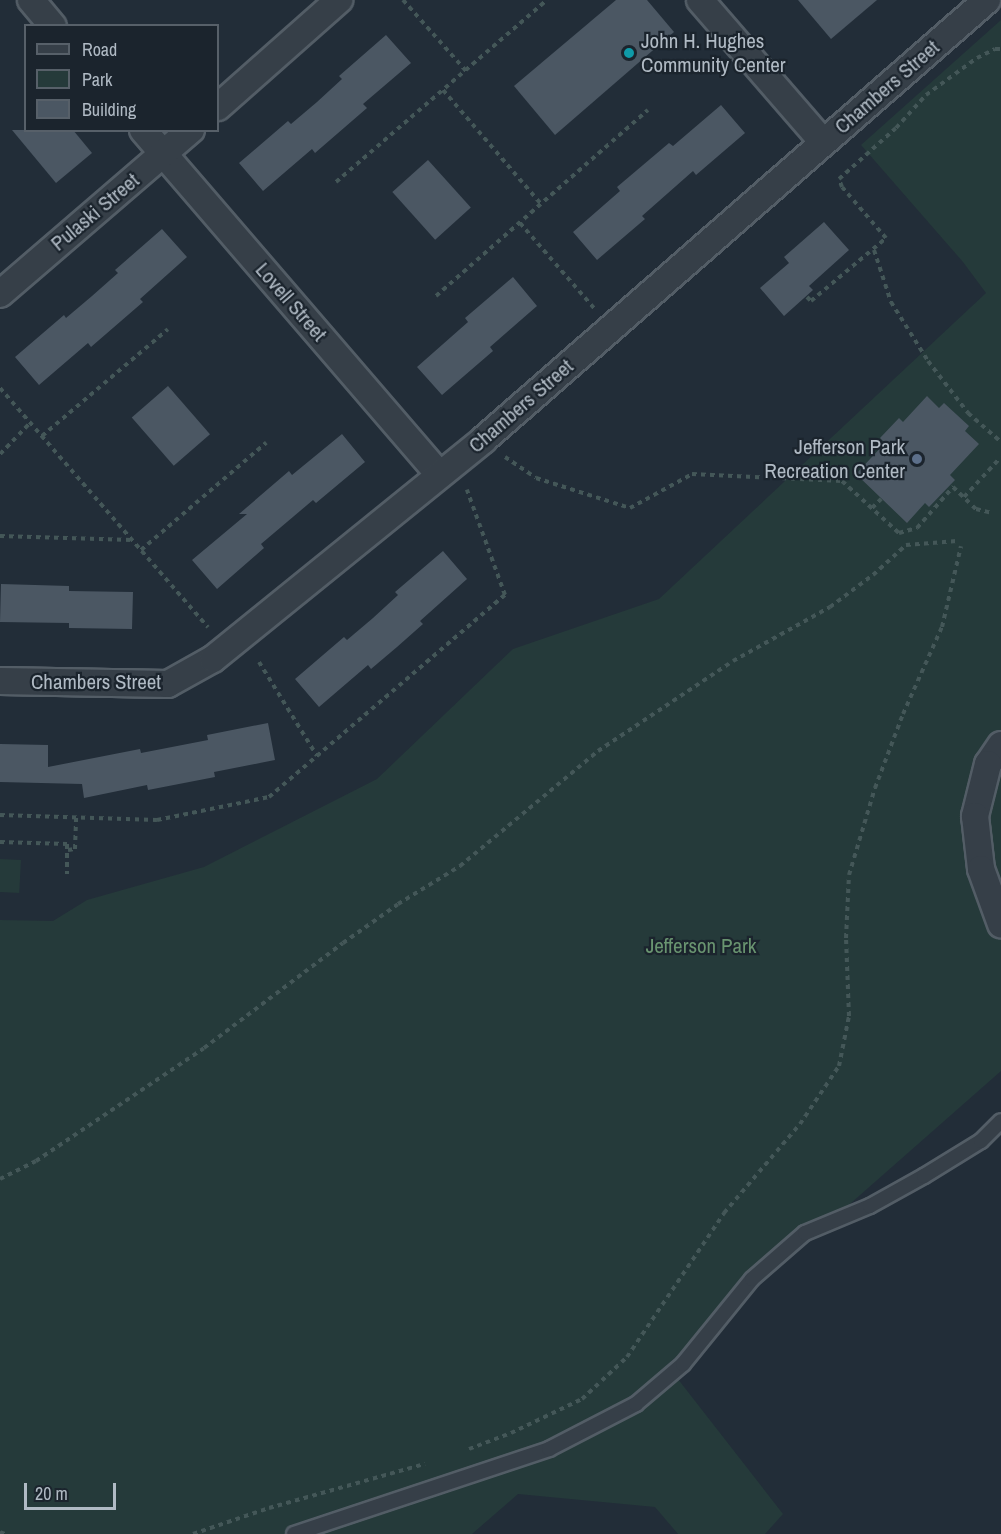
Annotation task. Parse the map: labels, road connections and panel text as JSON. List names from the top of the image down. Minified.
{"streets":{"street":["Chambers Street","Pulaski Street","Lovell Street"]},"crossings":[["Chambers Street","Lovell Street"],["Pulaski Street","Lovell Street"]],"parks":["Jefferson Park"],"places":["John H. Hughes Community Center","Jefferson Park Recreation Center"],"legend":["Road","Park","Building"],"scale_bar":"20 m"}
